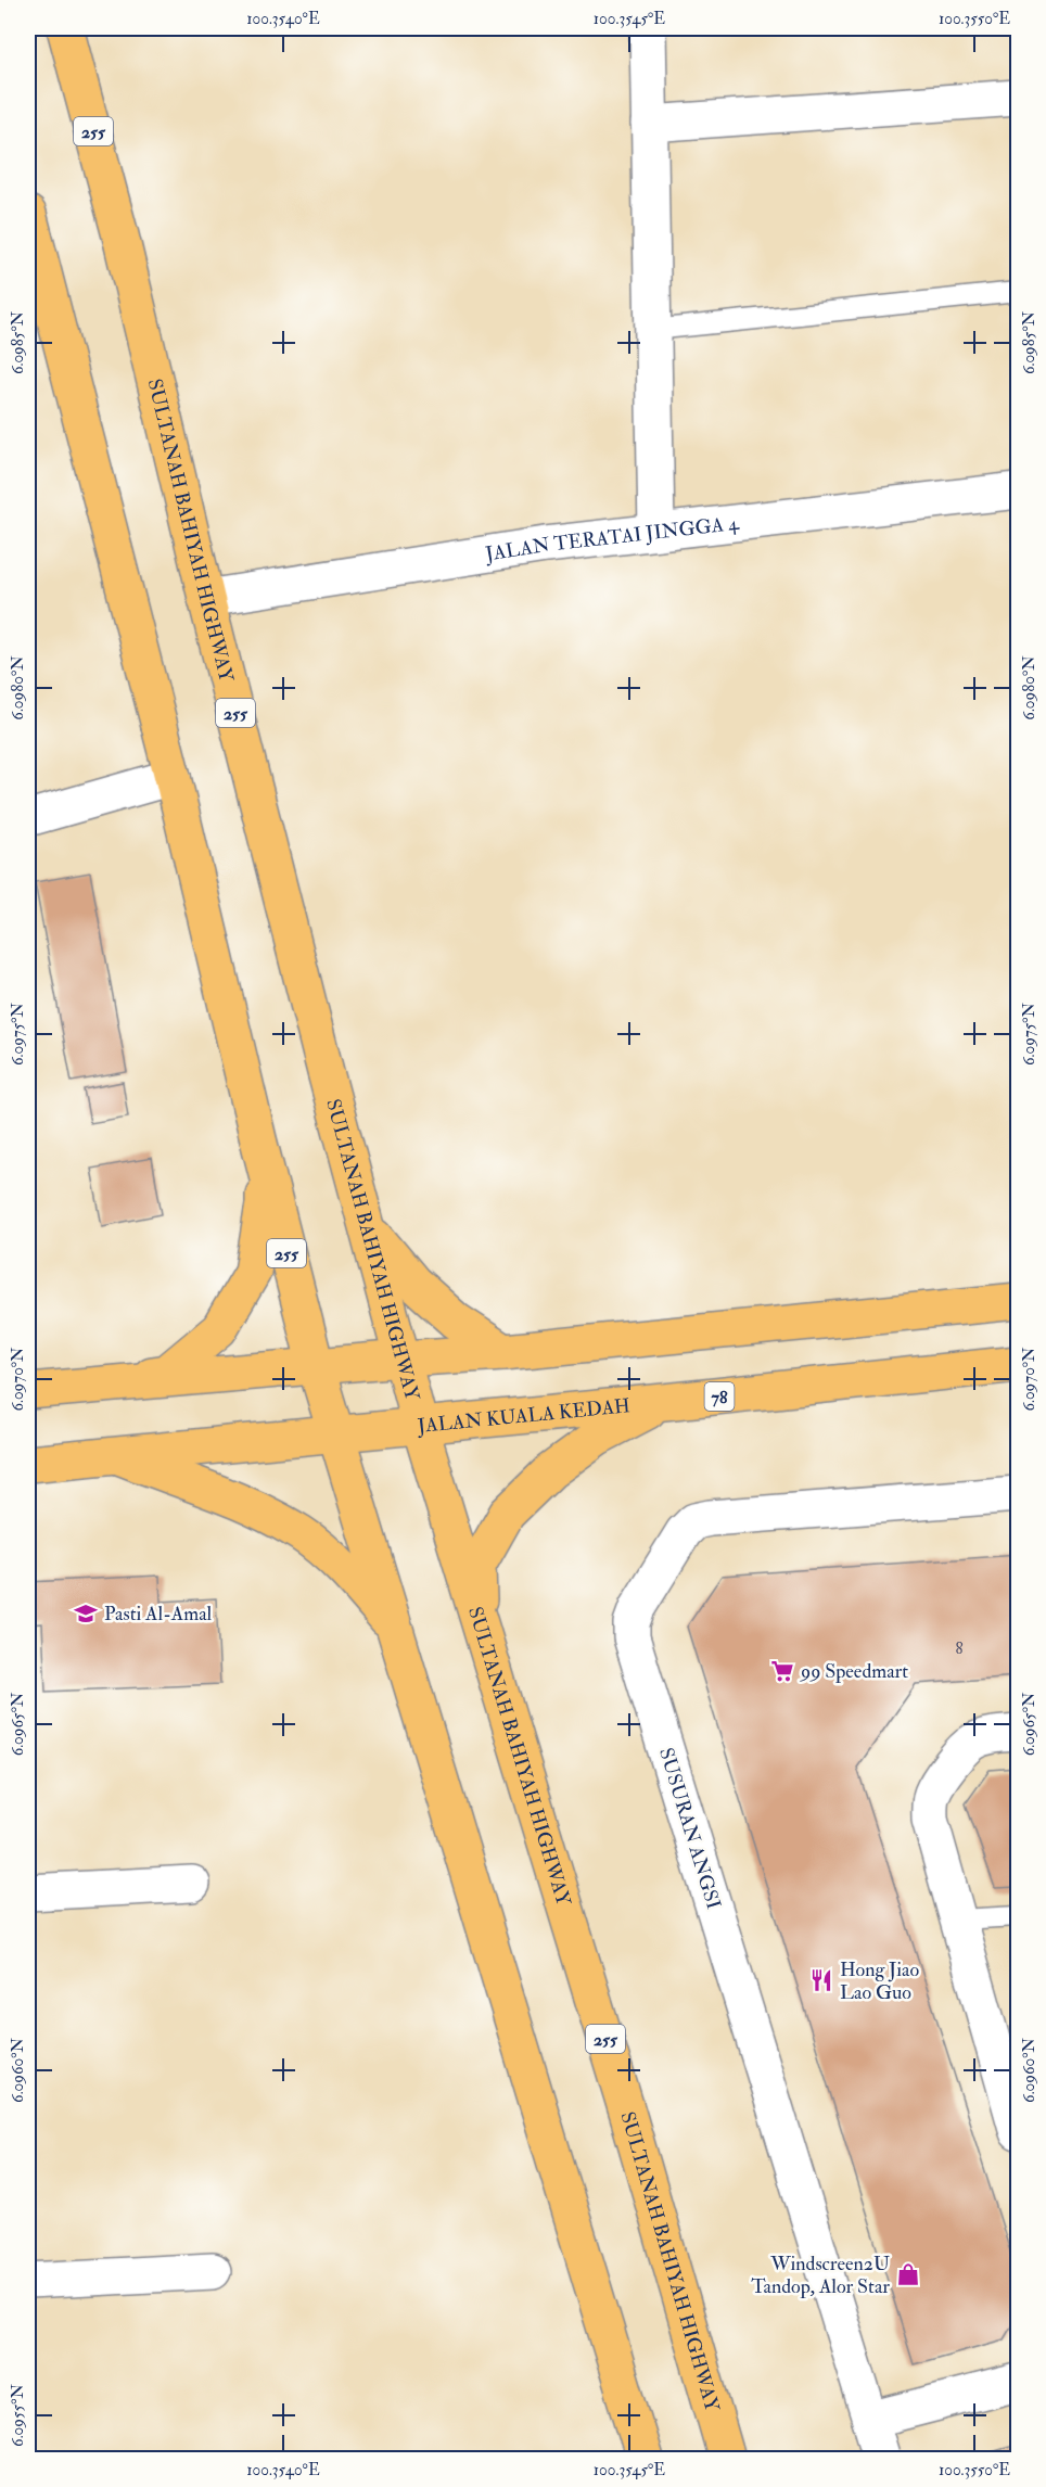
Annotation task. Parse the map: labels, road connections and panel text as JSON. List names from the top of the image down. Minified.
{"streets":{"main road":["255","SULTANAH BAHIYAH HIGHWAY","78","JALAN KUALA KEDAH"],"street":["JALAN TERATAI JINGGA 4","SUSURAN ANGSI"]},"crossings":[["255","JALAN KUALA KEDAH"],["SULTANAH BAHIYAH HIGHWAY","JALAN TERATAI JINGGA 4"],["SULTANAH BAHIYAH HIGHWAY","JALAN KUALA KEDAH"]],"places":{"school or university":["Pasti Al-Amal"],"supermarket":["99 Speedmart"],"restaurant":["Hong Jiao Lao Guo"],"shop":["Windscreen2U Tandop, Alor Star"]},"house_numbers":["8"],"coordinates":["100.3540°E","100.3545°E","100.3550°E","6.0985°N","6.0980°N","6.0975°N","6.0970°N","6.0965°N","6.0960°N","6.0955°N"]}
